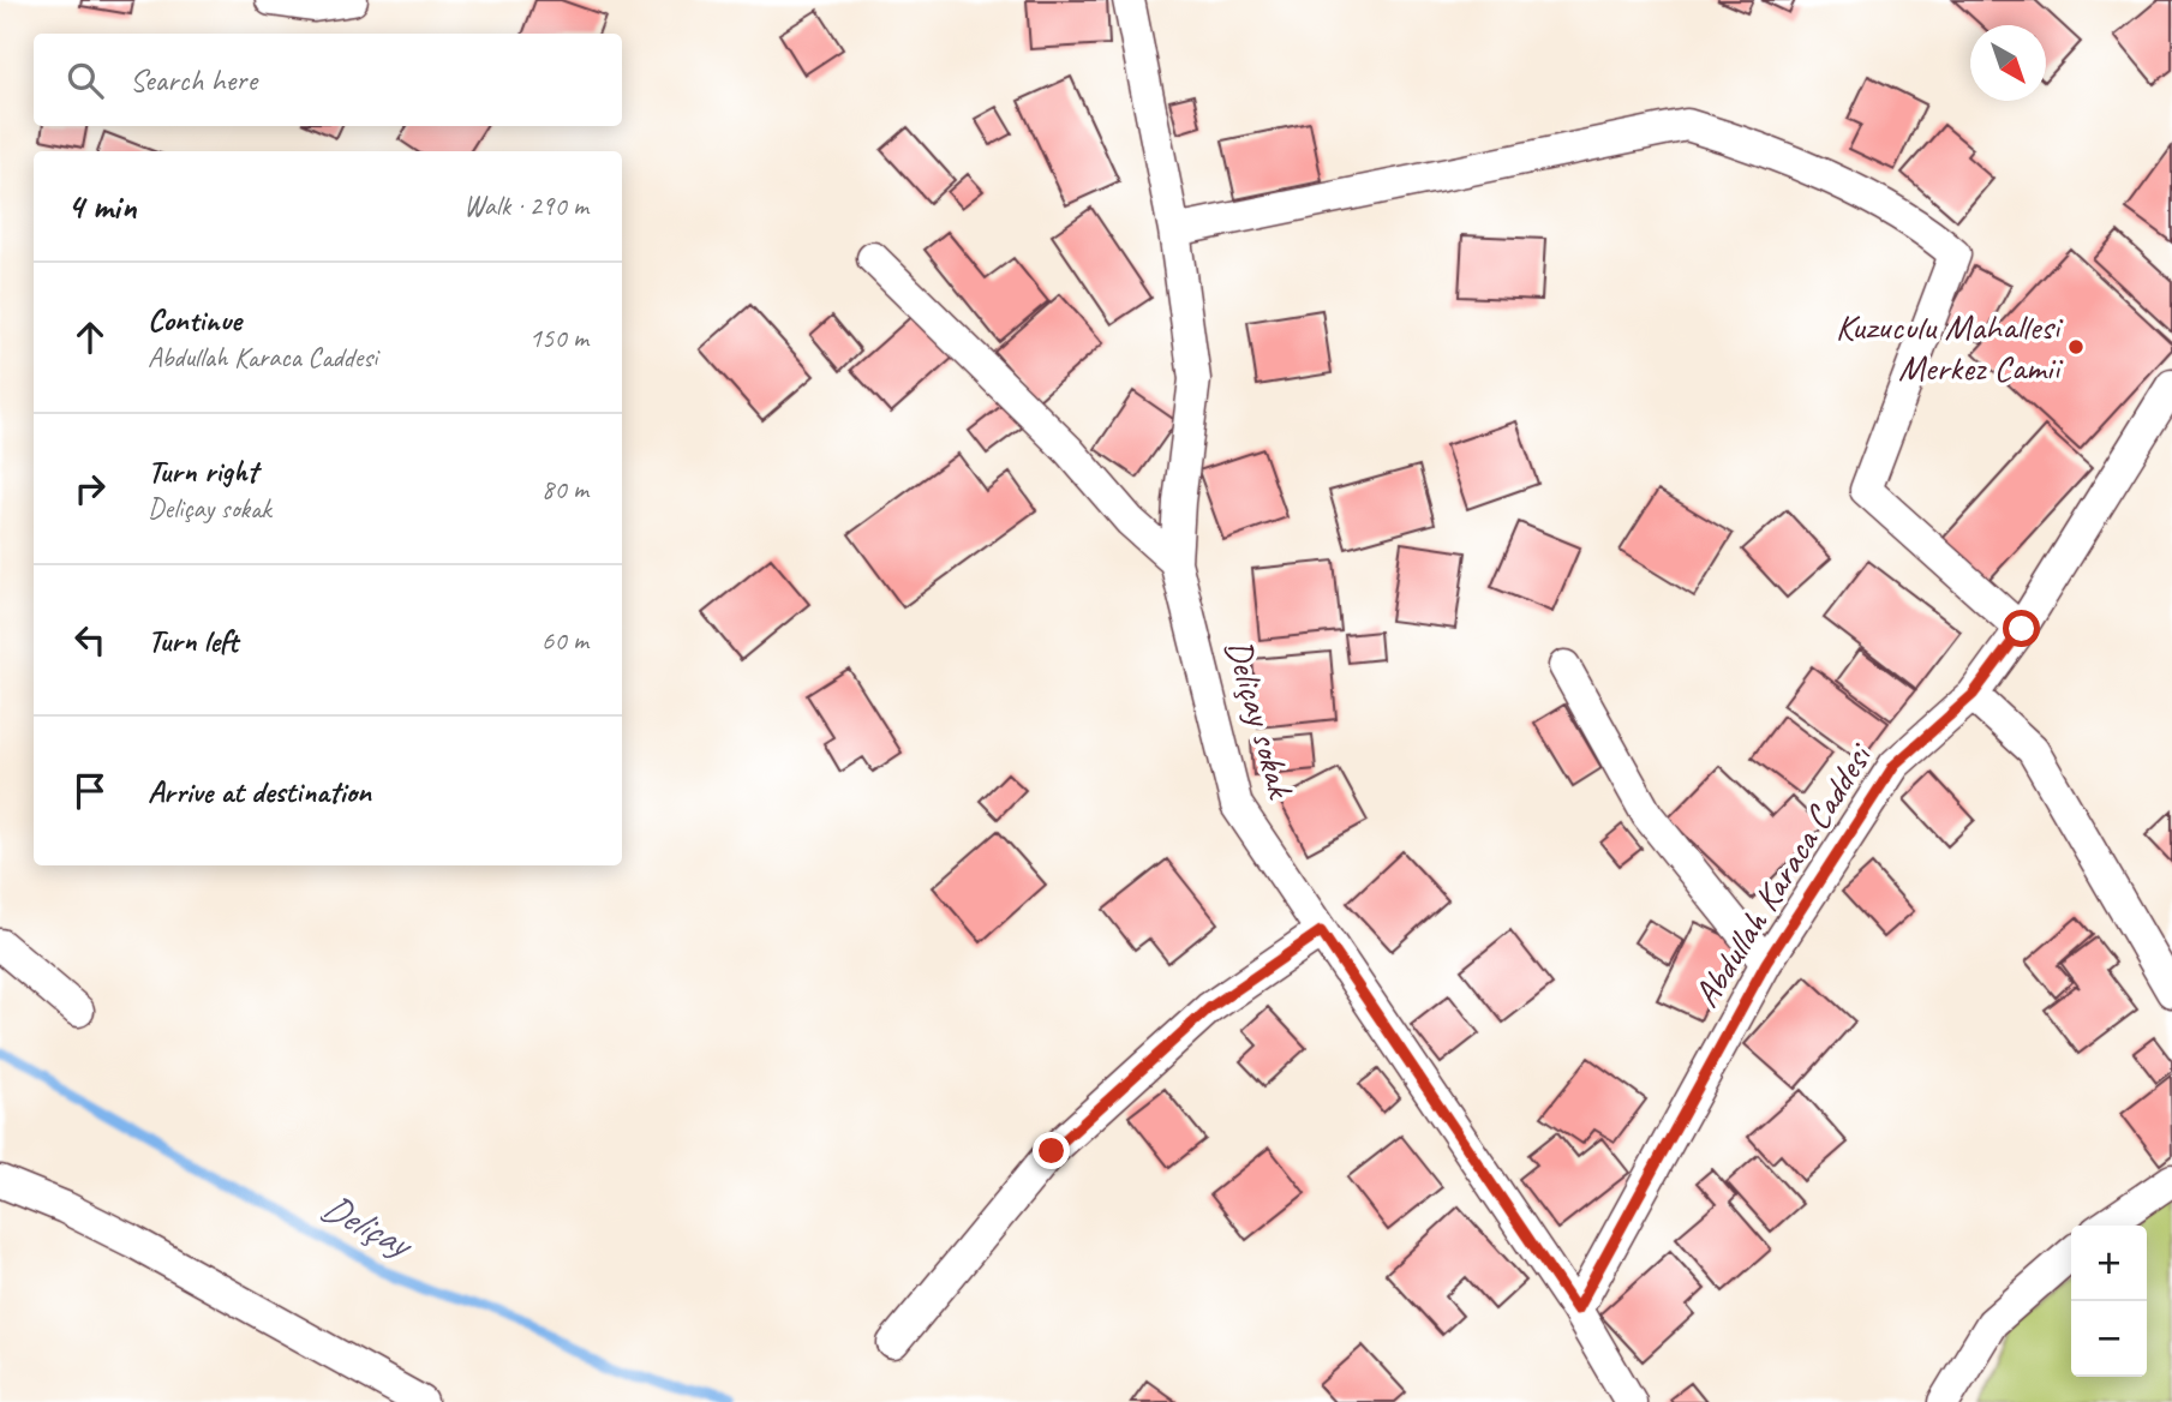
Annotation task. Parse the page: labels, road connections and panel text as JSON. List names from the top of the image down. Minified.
{"streets":{"street":["Deliçay sokak","Abdullah Karaca Caddesi"]},"crossings":[["Deliçay sokak","Abdullah Karaca Caddesi"]],"water":["Deliçay"],"places":["Kuzuculu Mahallesi Merkez Camii"],"north":"bottom right","page":{"search":"Search here","heading":["4 min","Walk · 290 m"],"list":[["Continue","Abdullah Karaca Caddesi","150 m"],["Turn right","Deliçay sokak","80 m"],["Turn left","60 m"],"Arrive at destination"],"map_buttons":["+","−"]}}
